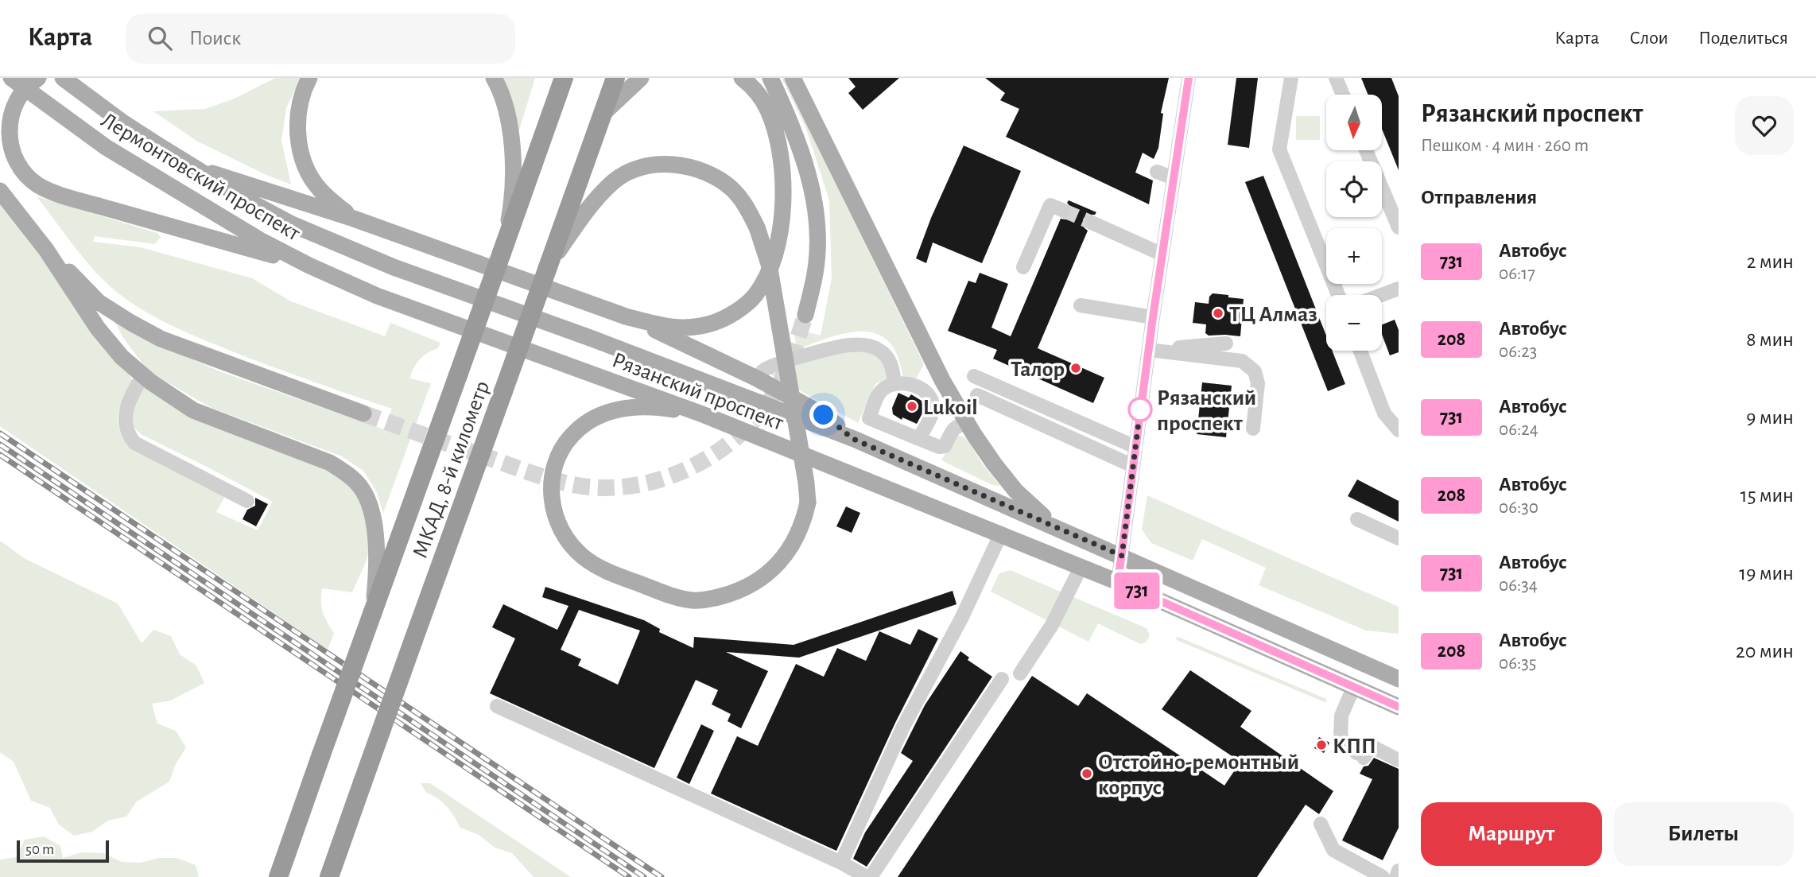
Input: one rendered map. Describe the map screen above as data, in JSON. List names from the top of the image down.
{
  "streets": {
    "highway": ["МКАД, 8-й километр"],
    "main road": ["Лермонтовский проспект", "Рязанский проспект"]
  },
  "crossings": [
    ["Лермонтовский проспект", "Рязанский проспект"]
  ],
  "places": [
    "ТЦ Алмаз",
    "Талор",
    "Lukoil",
    "Рязанский проспект",
    "КПП",
    "Отстойно-ремонтный корпус"
  ],
  "lines": ["bus line 731"],
  "scale_bar": "50 m",
  "north": "bottom",
  "page": {
    "header": "Карта",
    "search": "Поиск",
    "nav": ["Карта", "Слои", "Поделиться"],
    "on_map": "731",
    "heading": [
      ["Рязанский проспект", "Пешком · 4 мин · 260 m"],
      "Отправления"
    ],
    "map_buttons": ["+", "−"],
    "list": [
      {
        "mark": "731",
        "name": "Автобус",
        "note": "06:17",
        "value": "2 мин"
      },
      {
        "mark": "208",
        "name": "Автобус",
        "note": "06:23",
        "value": "8 мин"
      },
      {
        "mark": "731",
        "name": "Автобус",
        "note": "06:24",
        "value": "9 мин"
      },
      {
        "mark": "208",
        "name": "Автобус",
        "note": "06:30",
        "value": "15 мин"
      },
      {
        "mark": "731",
        "name": "Автобус",
        "note": "06:34",
        "value": "19 мин"
      },
      {
        "mark": "208",
        "name": "Автобус",
        "note": "06:35",
        "value": "20 мин"
      }
    ],
    "buttons": ["Маршрут", "Билеты"],
    "scale": "50 m"
  }
}
